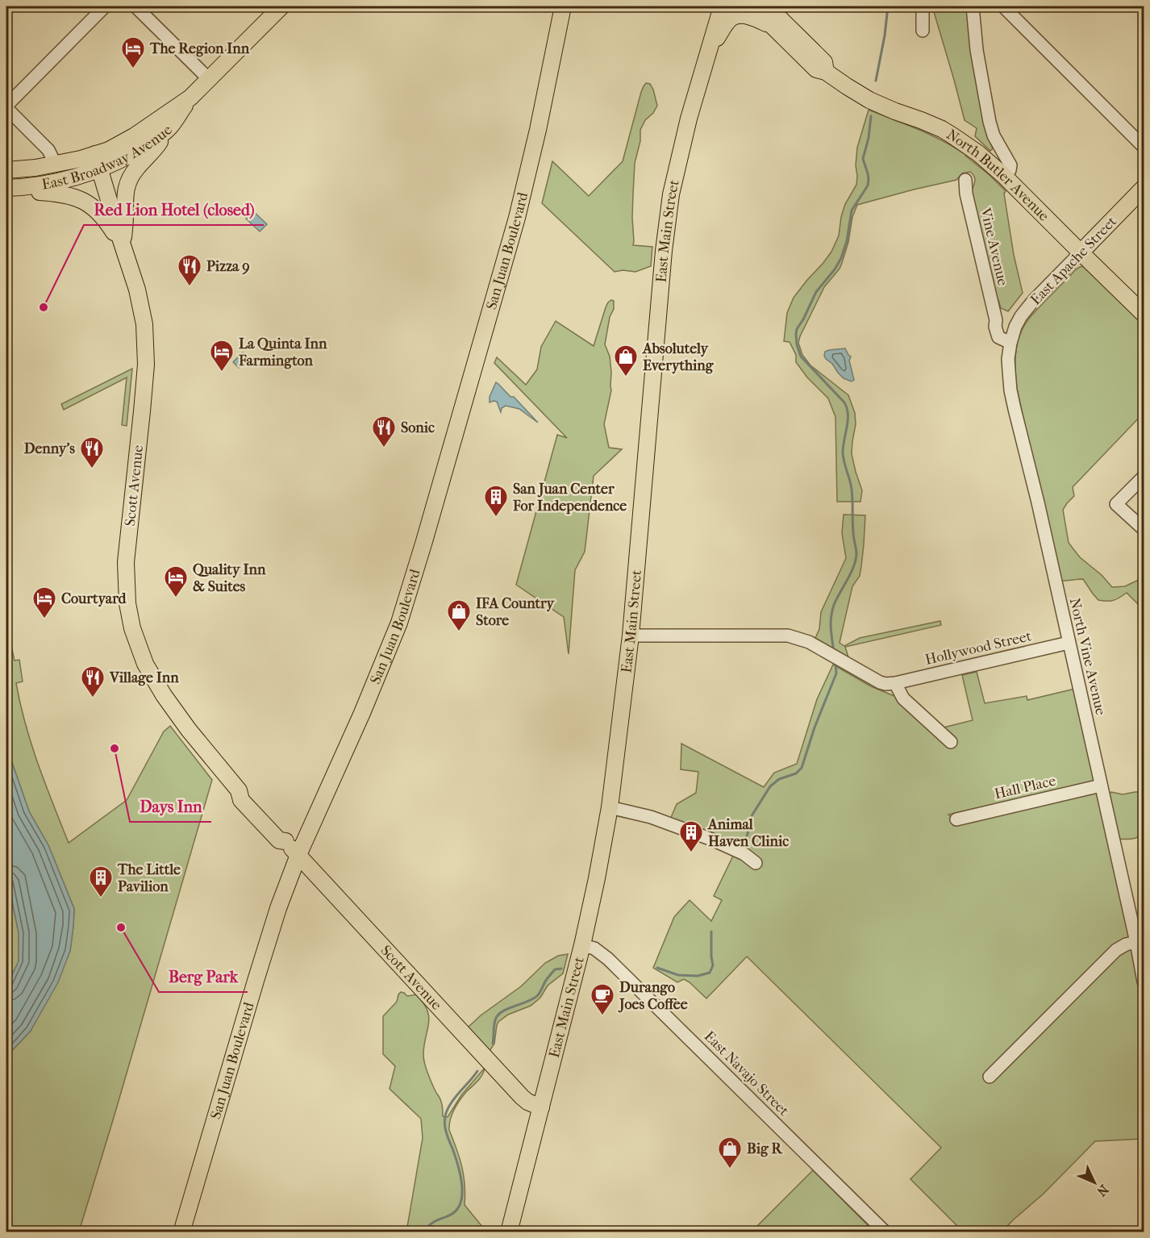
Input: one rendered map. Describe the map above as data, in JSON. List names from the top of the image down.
{
  "streets": {
    "main road": [
      "East Broadway Avenue",
      "North Butler Avenue",
      "East Main Street",
      "San Juan Boulevard",
      "East Apache Street",
      "Scott Avenue"
    ],
    "street": [
      "Vine Avenue",
      "Hollywood Street",
      "North Vine Avenue",
      "Hall Place",
      "East Navajo Street"
    ]
  },
  "crossings": [
    ["East Broadway Avenue", "Scott Avenue"],
    ["North Butler Avenue", "East Apache Street"],
    ["East Main Street", "Scott Avenue"],
    ["East Main Street", "East Navajo Street"],
    ["Vine Avenue", "East Apache Street"],
    ["Vine Avenue", "North Vine Avenue"],
    ["San Juan Boulevard", "Scott Avenue"],
    ["East Apache Street", "North Vine Avenue"],
    ["Hollywood Street", "North Vine Avenue"],
    ["North Vine Avenue", "Hall Place"]
  ],
  "places": {
    "hotel": [
      "The Region Inn",
      "La Quinta Inn Farmington",
      "Quality Inn & Suites",
      "Courtyard"
    ],
    "restaurant": [
      "Pizza 9",
      "Sonic",
      "Denny's",
      "Village Inn"
    ],
    "other": ["Red Lion Hotel (closed)", "Days Inn", "Berg Park"],
    "shop": ["Absolutely Everything", "IFA Country Store", "Big R"],
    "building": ["San Juan Center For Independence", "Animal Haven Clinic", "The Little Pavilion"],
    "cafe": ["Durango Joes Coffee"]
  },
  "north": "bottom right"
}
